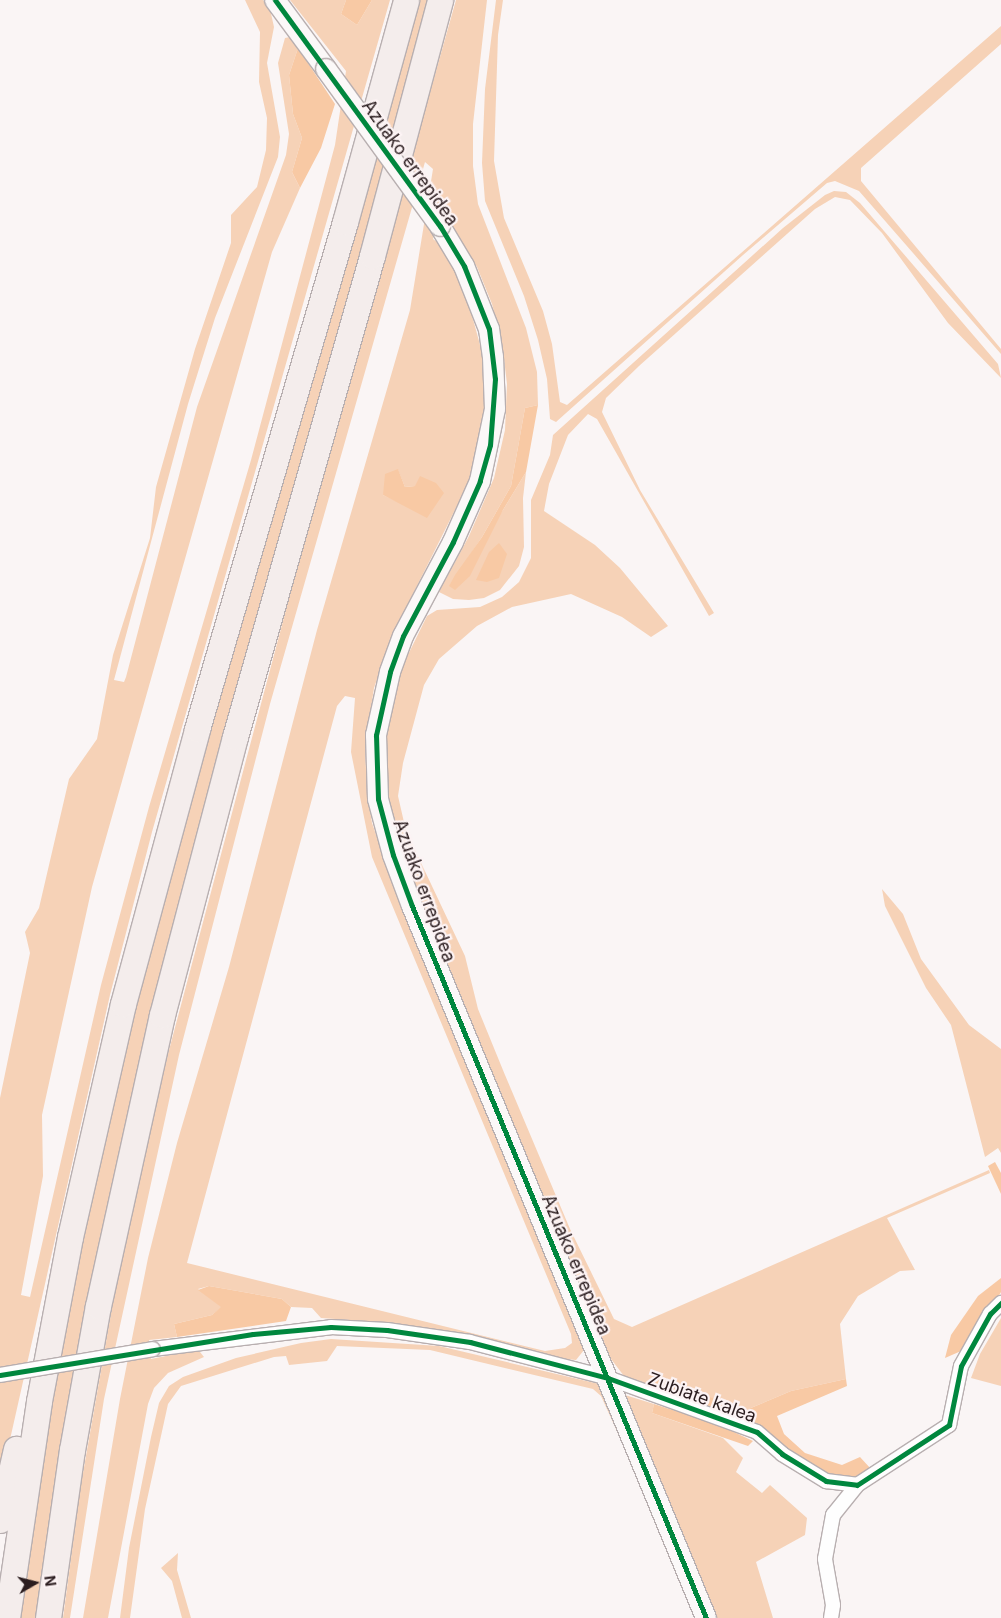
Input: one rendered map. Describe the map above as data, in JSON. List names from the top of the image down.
{
  "streets": {
    "street": ["Azuako errepidea", "Zubiate kalea"]
  },
  "crossings": [
    ["Azuako errepidea", "Zubiate kalea"]
  ],
  "north": "right"
}
